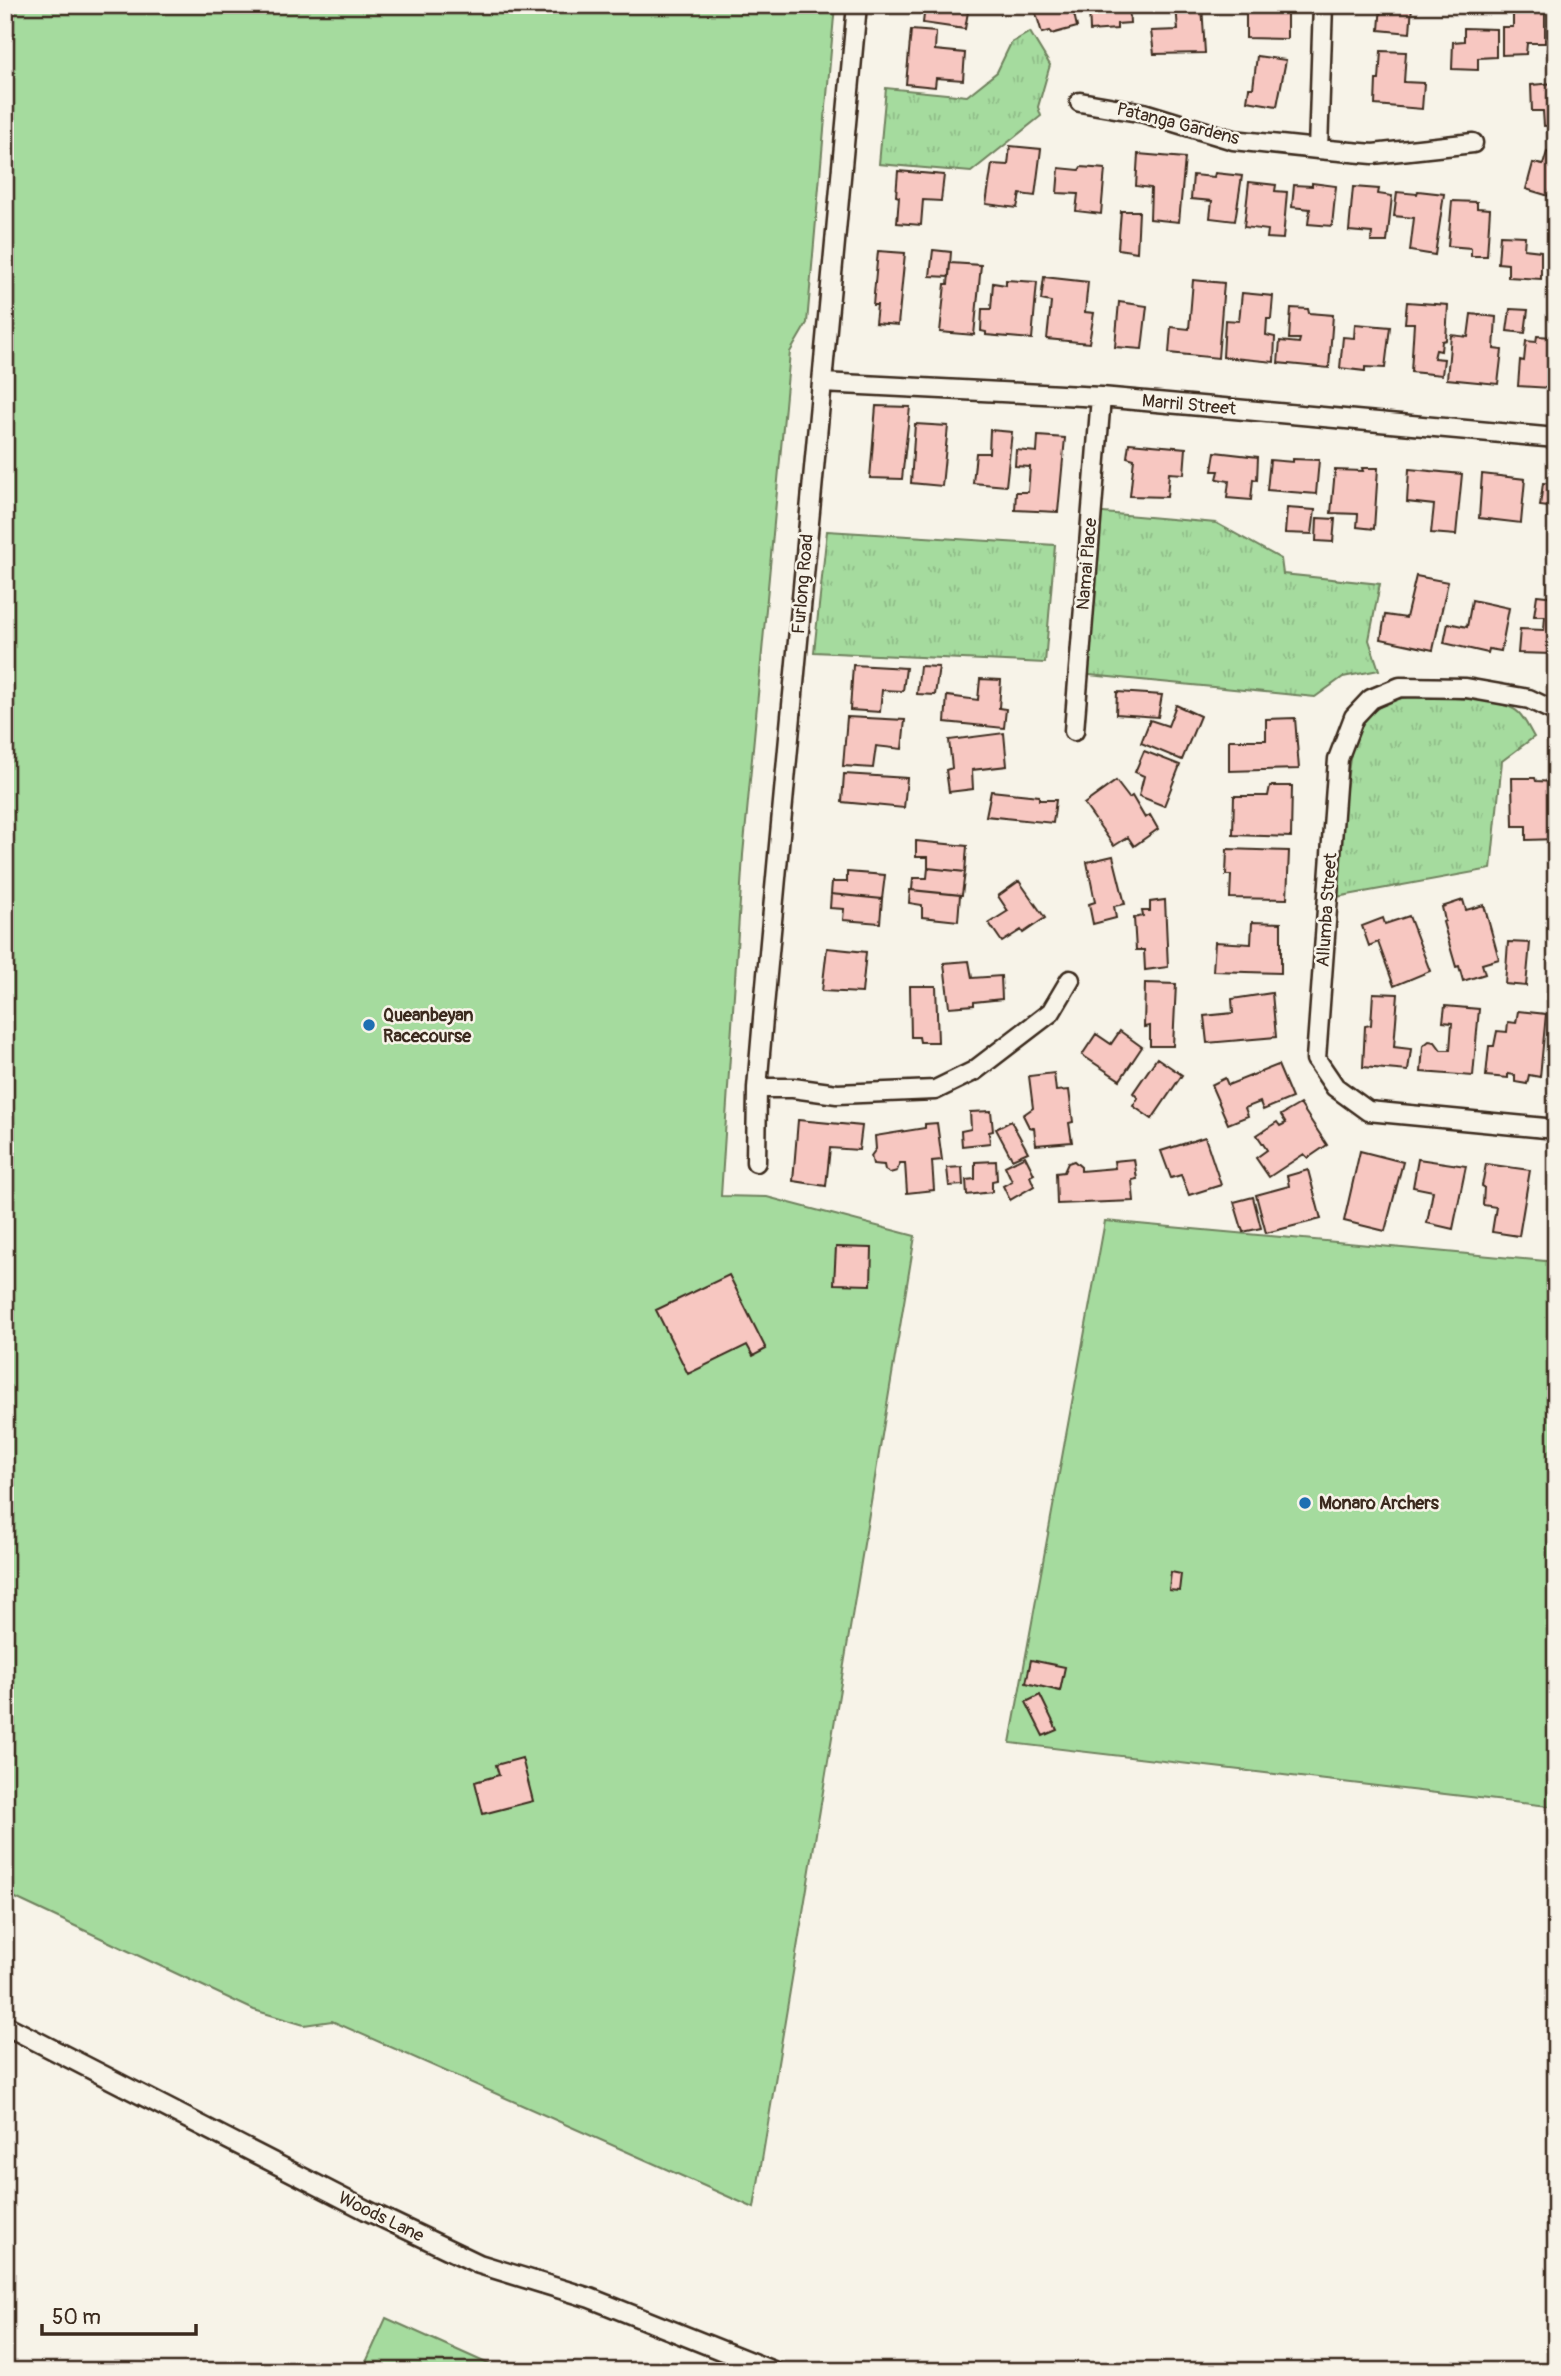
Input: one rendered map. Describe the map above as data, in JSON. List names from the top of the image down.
{
  "streets": {
    "street": [
      "Patanga Gardens",
      "Marril Street",
      "Namai Place",
      "Furlong Road",
      "Allumba Street",
      "Woods Lane"
    ]
  },
  "crossings": [
    ["Marril Street", "Namai Place"],
    ["Marril Street", "Furlong Road"]
  ],
  "places": ["Queanbeyan Racecourse", "Monaro Archers"],
  "scale_bar": "50 m"
}
